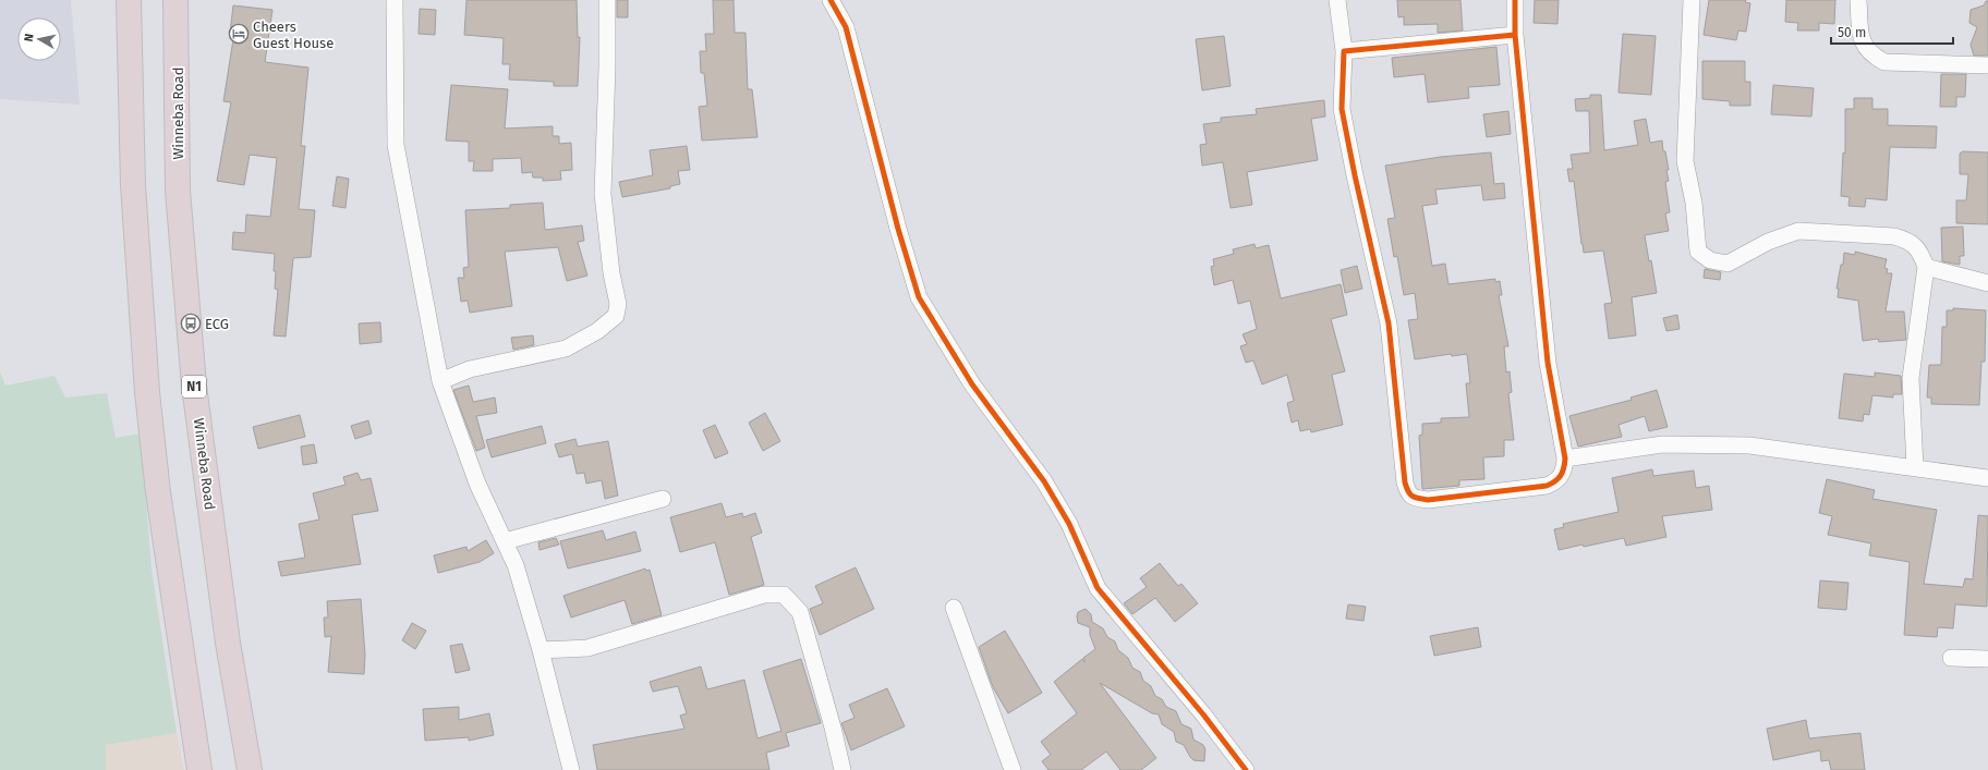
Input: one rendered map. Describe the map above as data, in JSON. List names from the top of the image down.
{
  "streets": {
    "highway": ["Winneba Road", "N1"]
  },
  "places": {
    "hotel": ["Cheers Guest House"],
    "bus stop": ["ECG"]
  },
  "scale_bar": "50 m",
  "north": "left"
}
